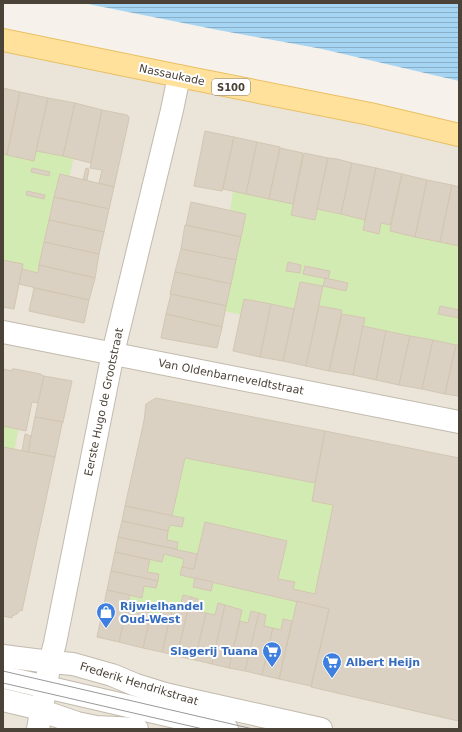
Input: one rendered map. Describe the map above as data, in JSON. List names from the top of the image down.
{
  "streets": {
    "main road": ["Nassaukade", "S100"],
    "street": ["Van Oldenbarneveldtstraat", "Eerste Hugo de Grootstraat", "Frederik Hendrikstraat"]
  },
  "crossings": [
    ["Nassaukade", "Eerste Hugo de Grootstraat"],
    ["Van Oldenbarneveldtstraat", "Eerste Hugo de Grootstraat"],
    ["Eerste Hugo de Grootstraat", "Frederik Hendrikstraat"]
  ],
  "places": {
    "shop": ["Rijwielhandel Oud-West"],
    "supermarket": ["Slagerij Tuana", "Albert Heijn"]
  }
}
